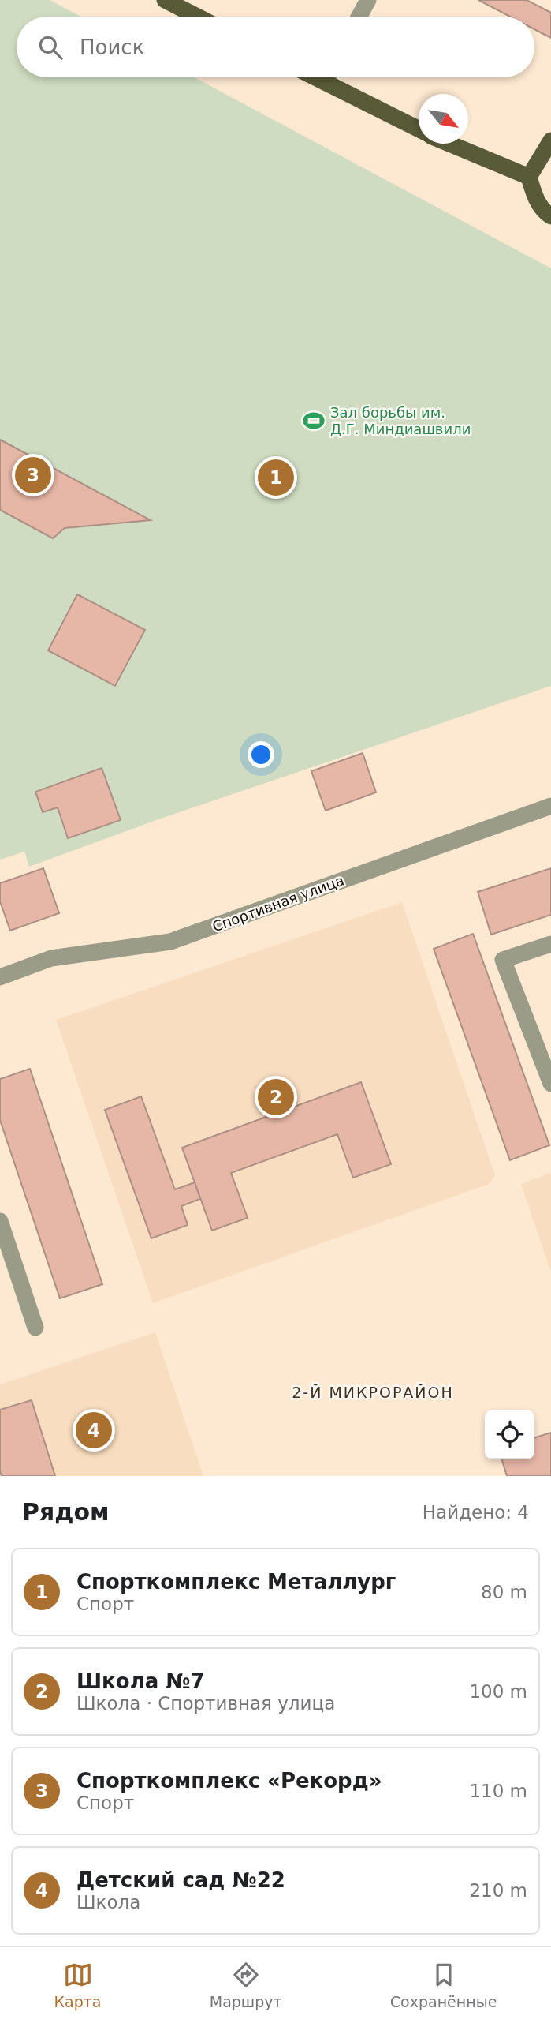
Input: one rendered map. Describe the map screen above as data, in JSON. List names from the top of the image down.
{
  "streets": {
    "street": ["Спортивная улица"]
  },
  "districts": ["2-Й МИКРОРАЙОН"],
  "places": {
    "sports": ["Зал борьбы им. Д.Г. Миндиашвили"]
  },
  "north": "bottom right",
  "page": {
    "search": "Поиск",
    "pins": [
      "3",
      "1",
      "2",
      "4"
    ],
    "heading": ["Рядом", "Найдено: 4"],
    "list": [
      {
        "mark": "1",
        "name": "Спорткомплекс Металлург",
        "note": "Спорт",
        "value": "80 m"
      },
      {
        "mark": "2",
        "name": "Школа №7",
        "note": "Школа · Спортивная улица",
        "value": "100 m"
      },
      {
        "mark": "3",
        "name": "Спорткомплекс «Рекорд»",
        "note": "Спорт",
        "value": "110 m"
      },
      {
        "mark": "4",
        "name": "Детский сад №22",
        "note": "Школа",
        "value": "210 m"
      }
    ],
    "nav": ["Карта", "Маршрут", "Сохранённые"]
  }
}
